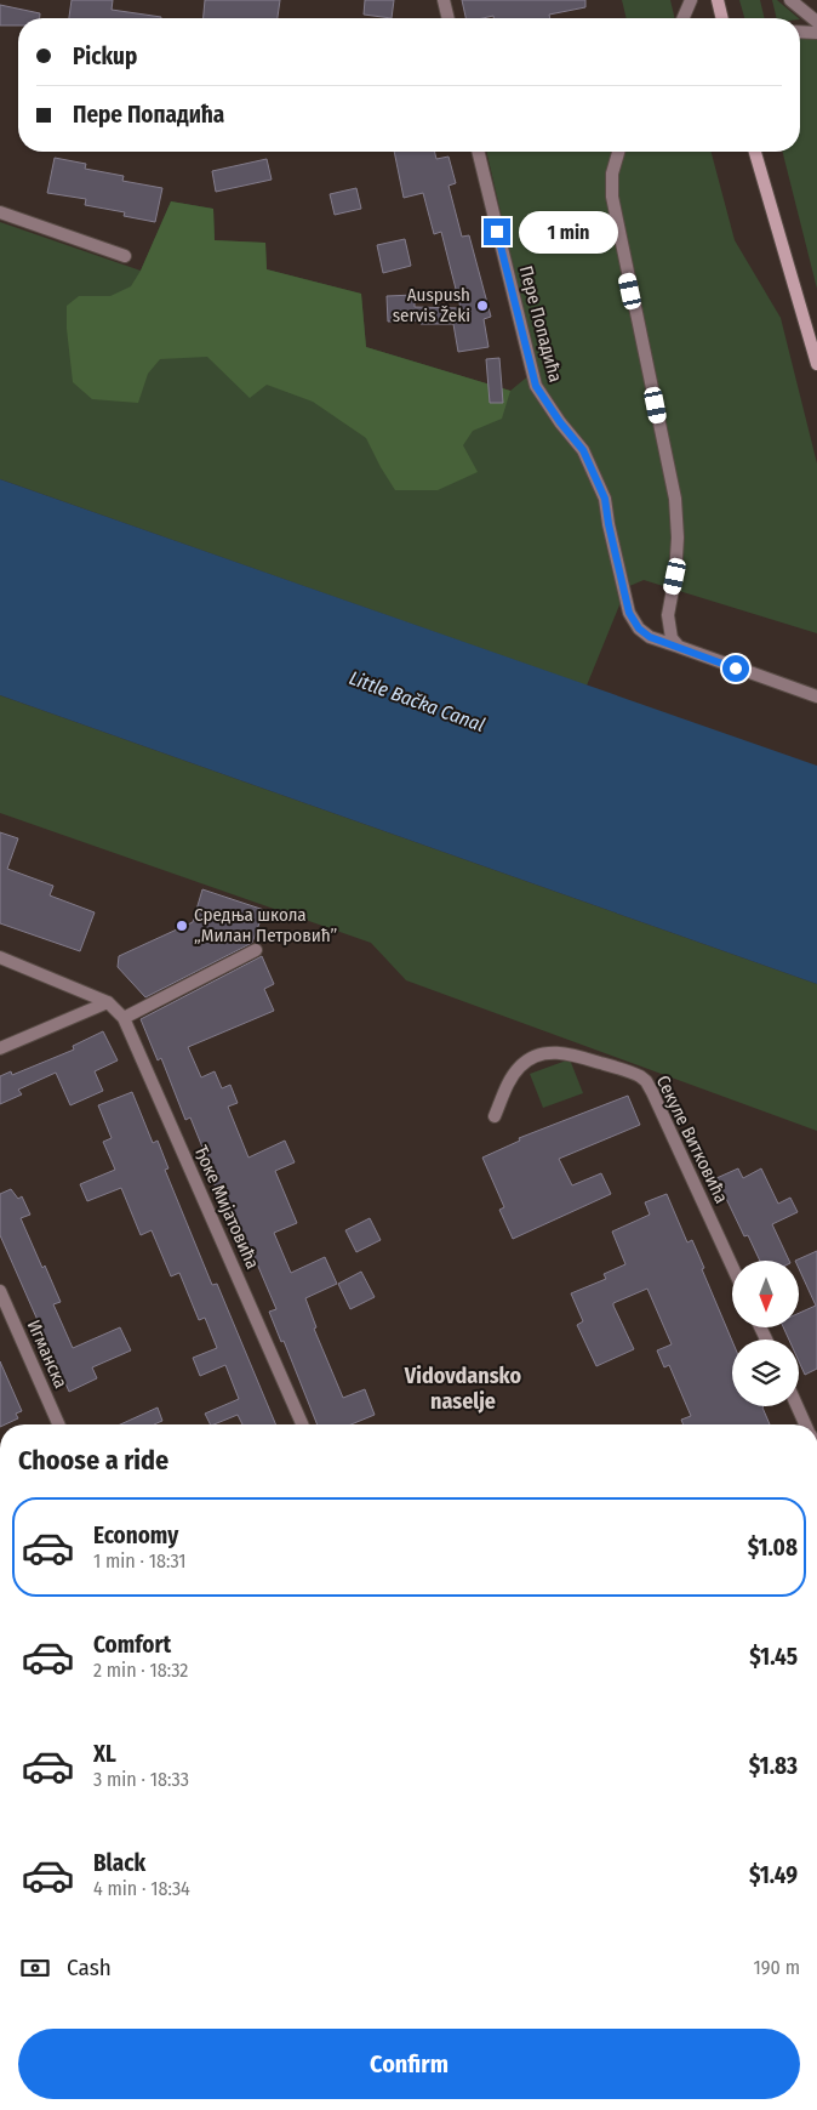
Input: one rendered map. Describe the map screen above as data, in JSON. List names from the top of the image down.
{
  "streets": {
    "street": [
      "Пере Попадића",
      "Секуле Витковића",
      "Ђоке Мијатовића",
      "Игманска"
    ]
  },
  "districts": ["Vidovdansko naselje"],
  "water": ["Little Bačka Canal"],
  "places": ["Auspush servis Žeki", "Средња школа „Милан Петровић”"],
  "north": "bottom",
  "page": {
    "banner": ["Pickup", "Пере Попадића"],
    "bubble": "1 min",
    "heading": "Choose a ride",
    "list": [
      {
        "name": "Economy",
        "note": "1 min · 18:31",
        "value": "$1.08"
      },
      {
        "name": "Comfort",
        "note": "2 min · 18:32",
        "value": "$1.45"
      },
      {
        "name": "XL",
        "note": "3 min · 18:33",
        "value": "$1.83"
      },
      {
        "name": "Black",
        "note": "4 min · 18:34",
        "value": "$1.49"
      }
    ],
    "pay": ["Cash", "190 m"],
    "buttons": "Confirm"
  }
}
